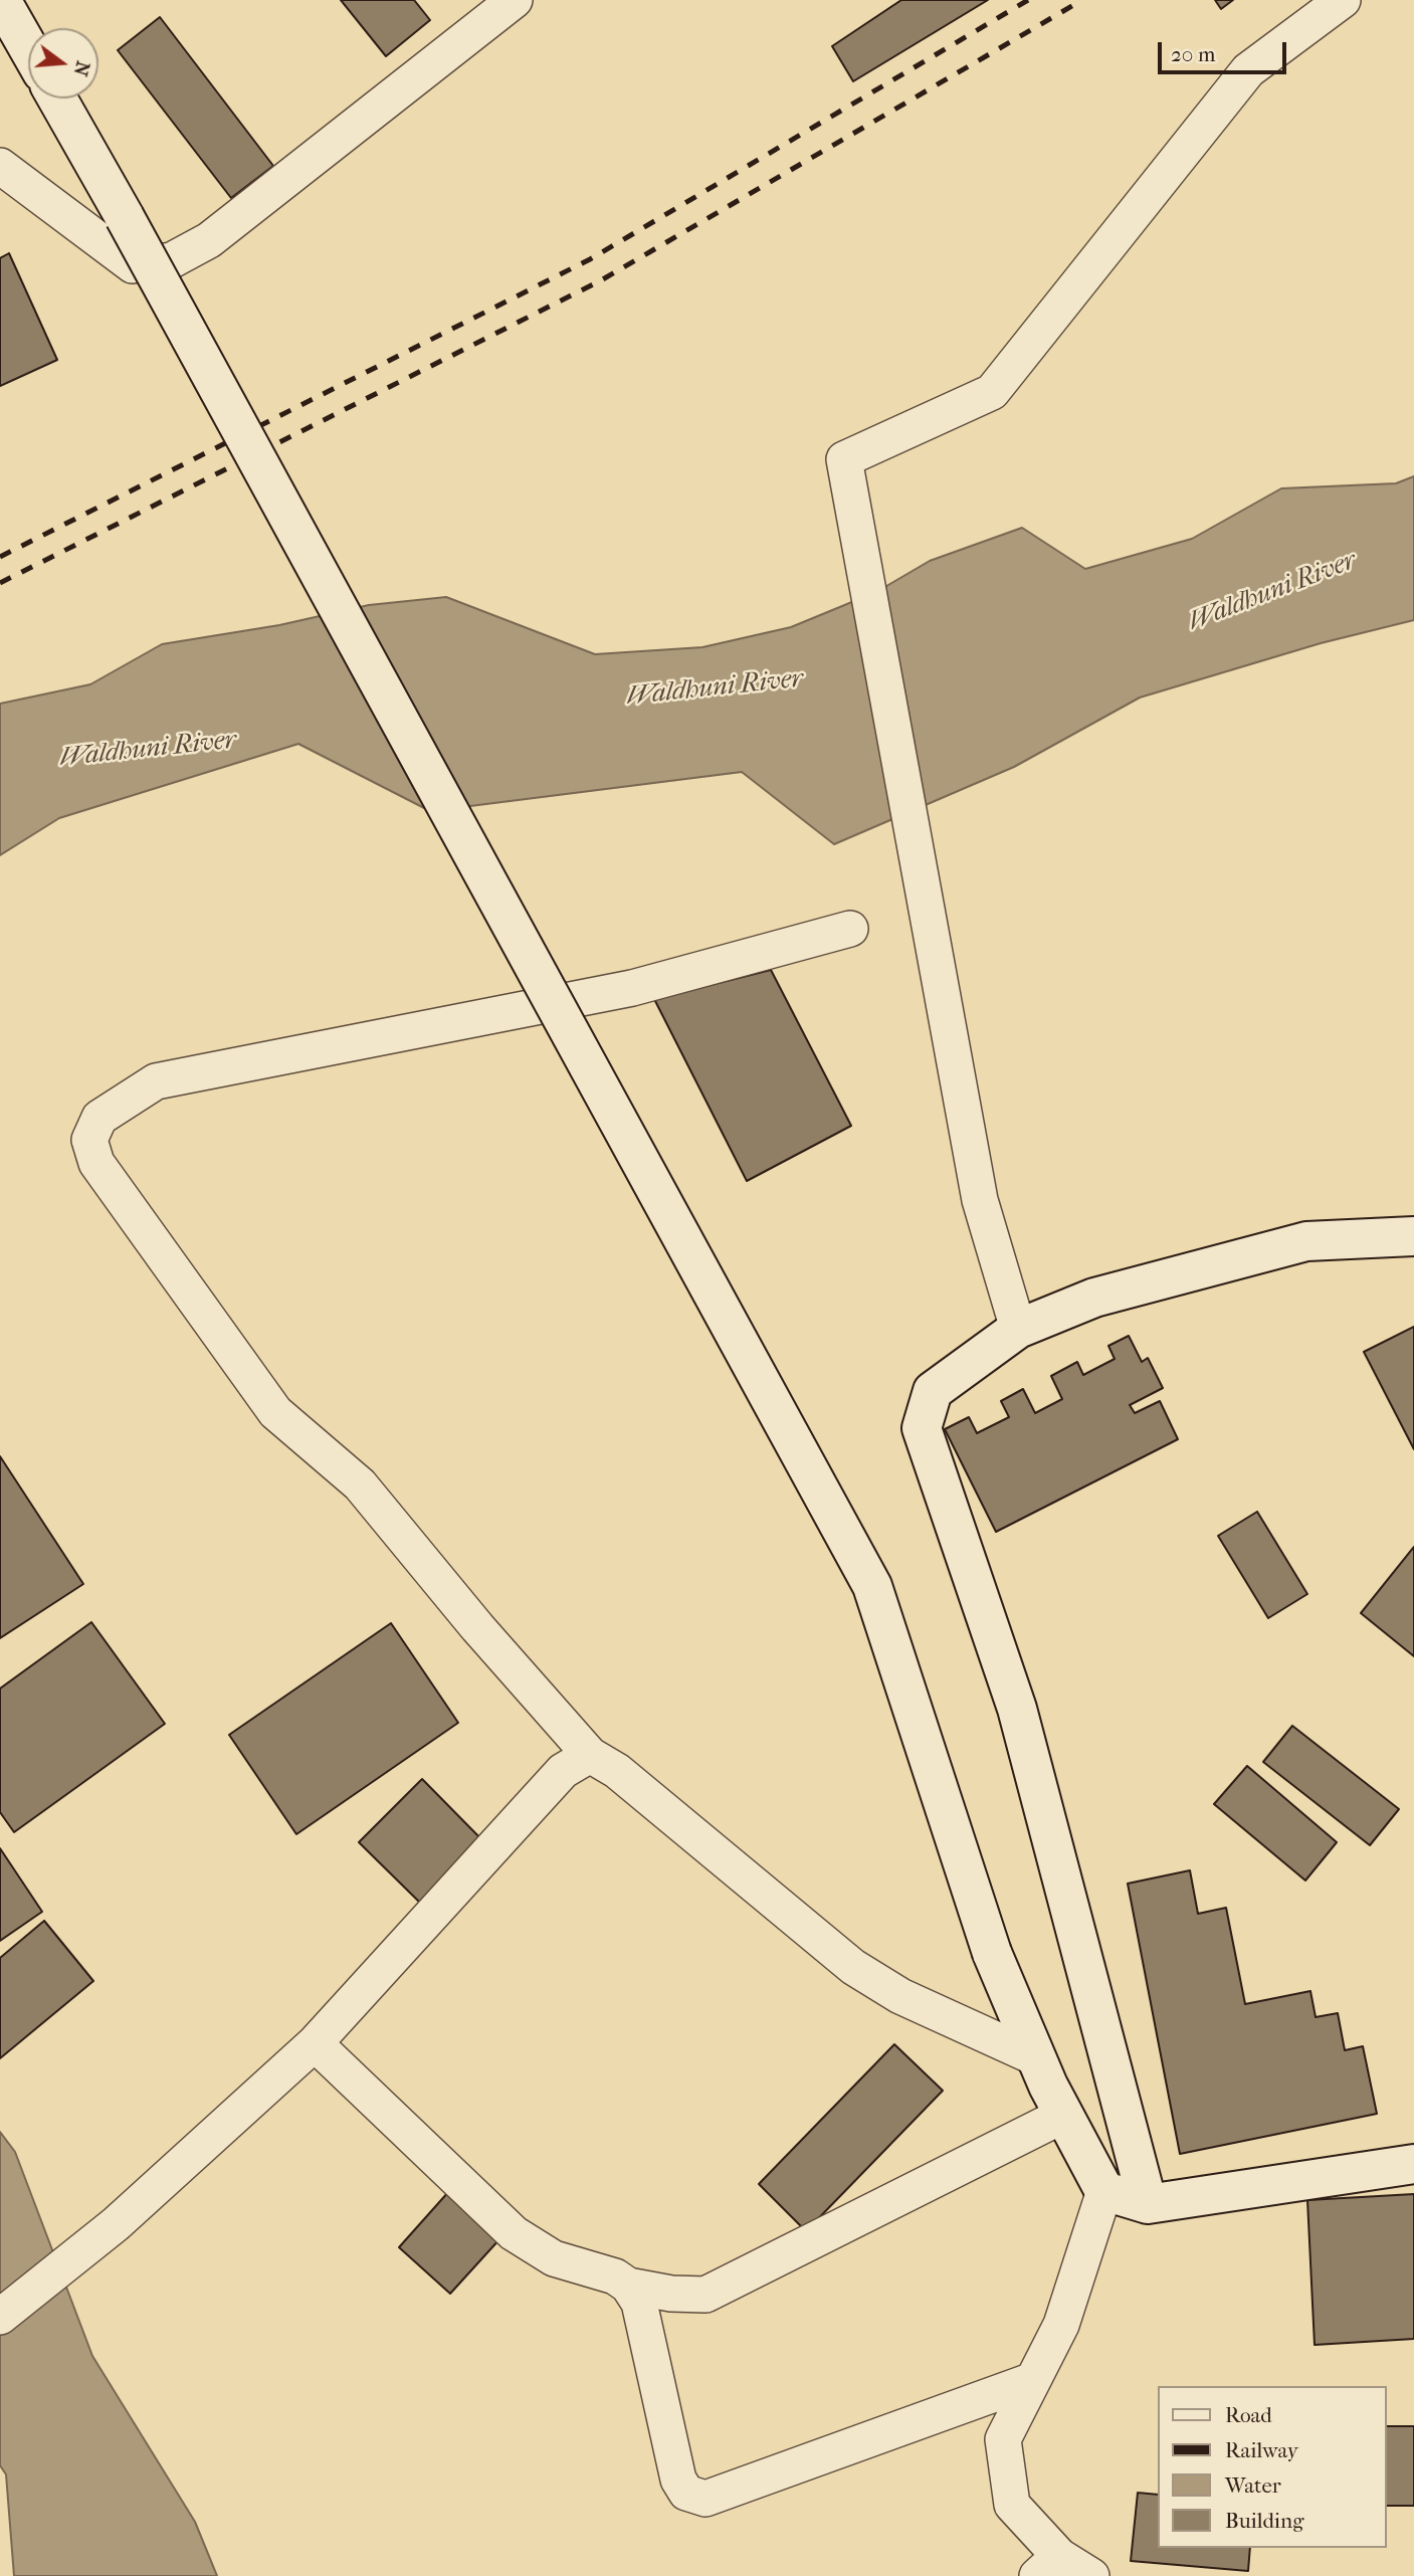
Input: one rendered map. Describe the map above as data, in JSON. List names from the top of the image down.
{
  "water": ["Waldhuni River"],
  "legend": [
    "Road",
    "Railway",
    "Water",
    "Building"
  ],
  "scale_bar": "20 m",
  "north": "right"
}
